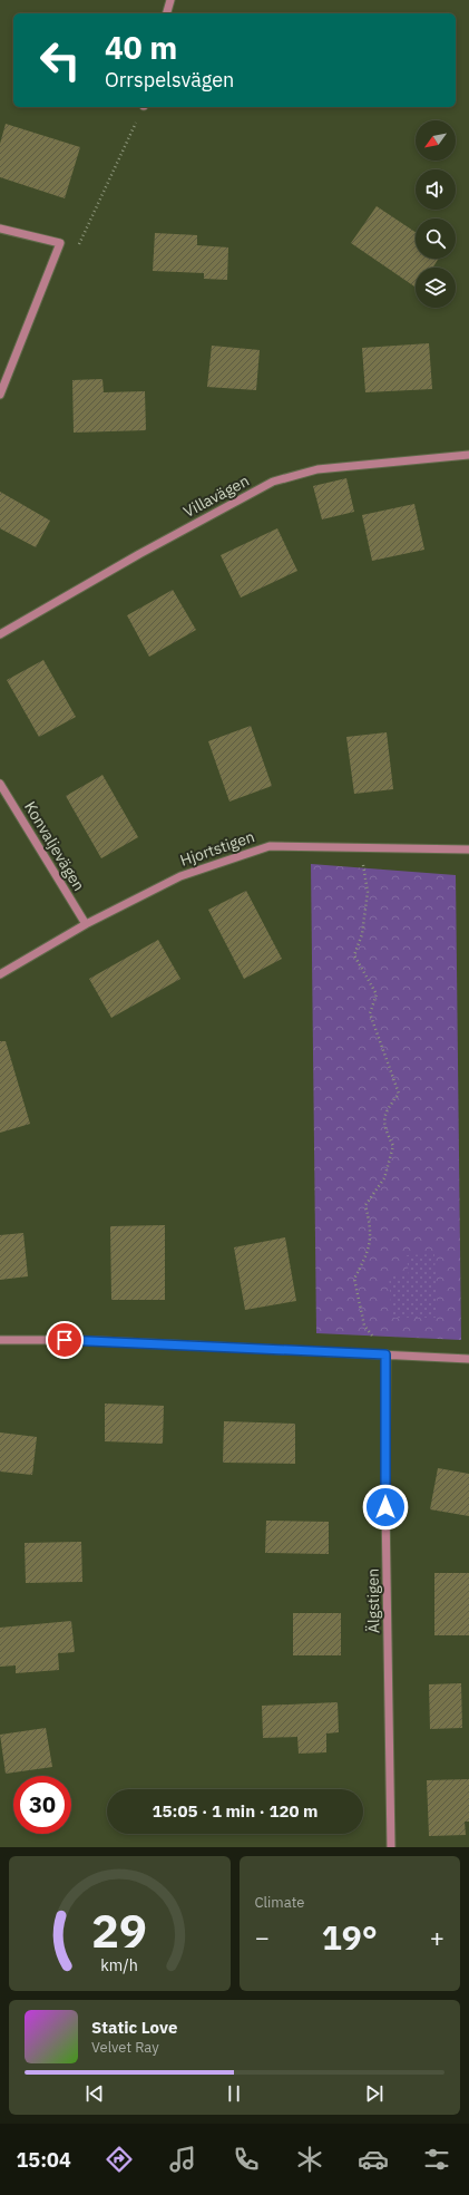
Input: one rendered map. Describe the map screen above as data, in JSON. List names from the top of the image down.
{
  "streets": {
    "street": [
      "Villavägen",
      "Konvaljevägen",
      "Hjortstigen",
      "Älgstigen"
    ]
  },
  "crossings": [
    ["Konvaljevägen", "Hjortstigen"]
  ],
  "north": "bottom left",
  "page": {
    "turn": ["40 m", "Orrspelsvägen"],
    "limit": "30",
    "trip": "15:05 · 1 min · 120 m",
    "tile": "Climate",
    "heat": ["−", "19°", "+"],
    "song": ["Static Love", "Velvet Ray"],
    "tabs": "15:04",
    "gauge": ["29", "km/h"]
  }
}
